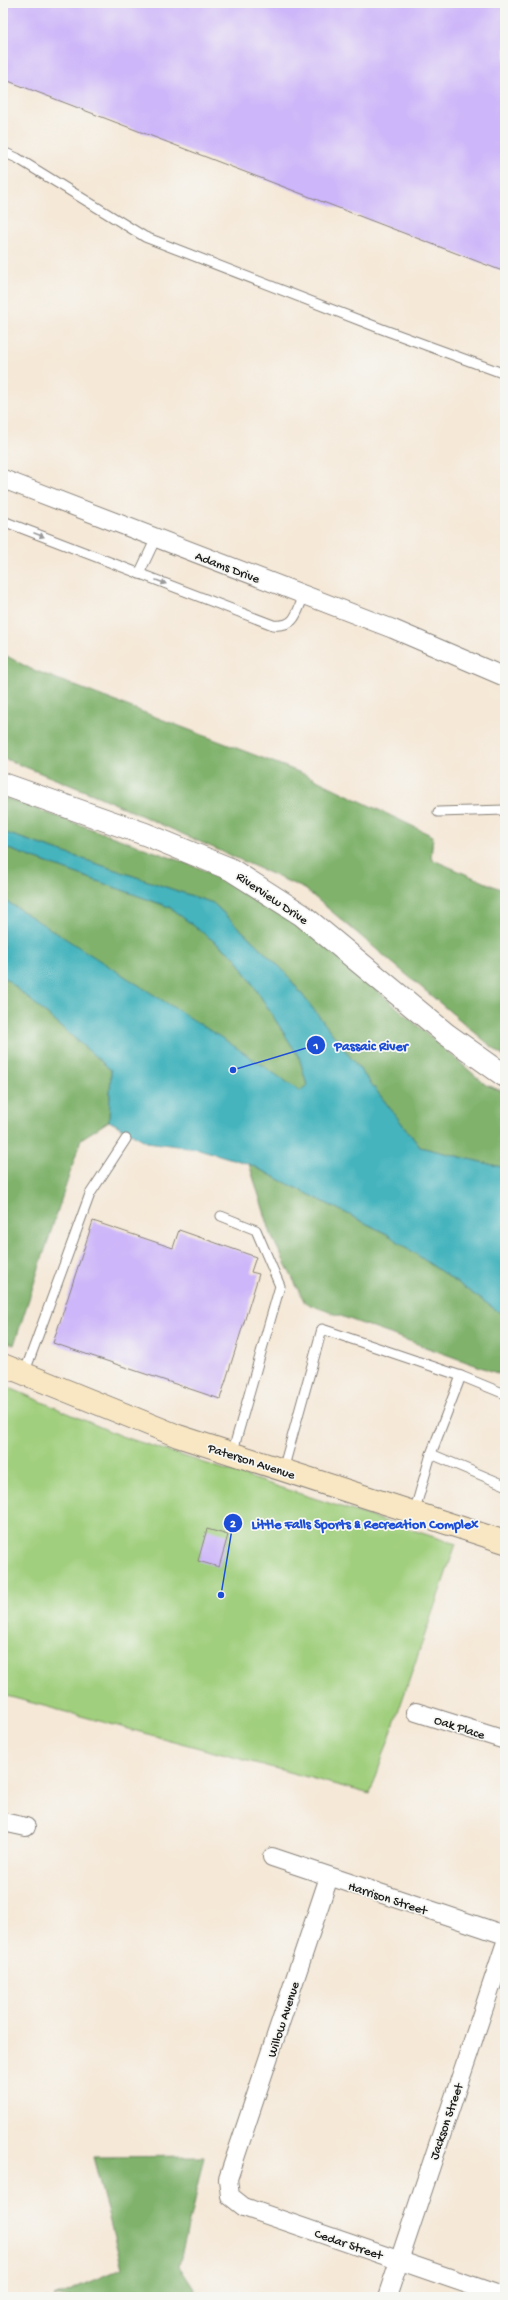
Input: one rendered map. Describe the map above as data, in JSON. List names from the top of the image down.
{
  "streets": {
    "main road": ["Paterson Avenue"],
    "street": [
      "Adams Drive",
      "Riverview Drive",
      "Oak Place",
      "Harrison Street",
      "Willow Avenue",
      "Jackson Street",
      "Cedar Street"
    ]
  },
  "crossings": [
    ["Harrison Street", "Willow Avenue"],
    ["Willow Avenue", "Cedar Street"],
    ["Jackson Street", "Cedar Street"]
  ],
  "places": ["Passaic River", "Little Falls Sports & Recreation Complex"]
}
